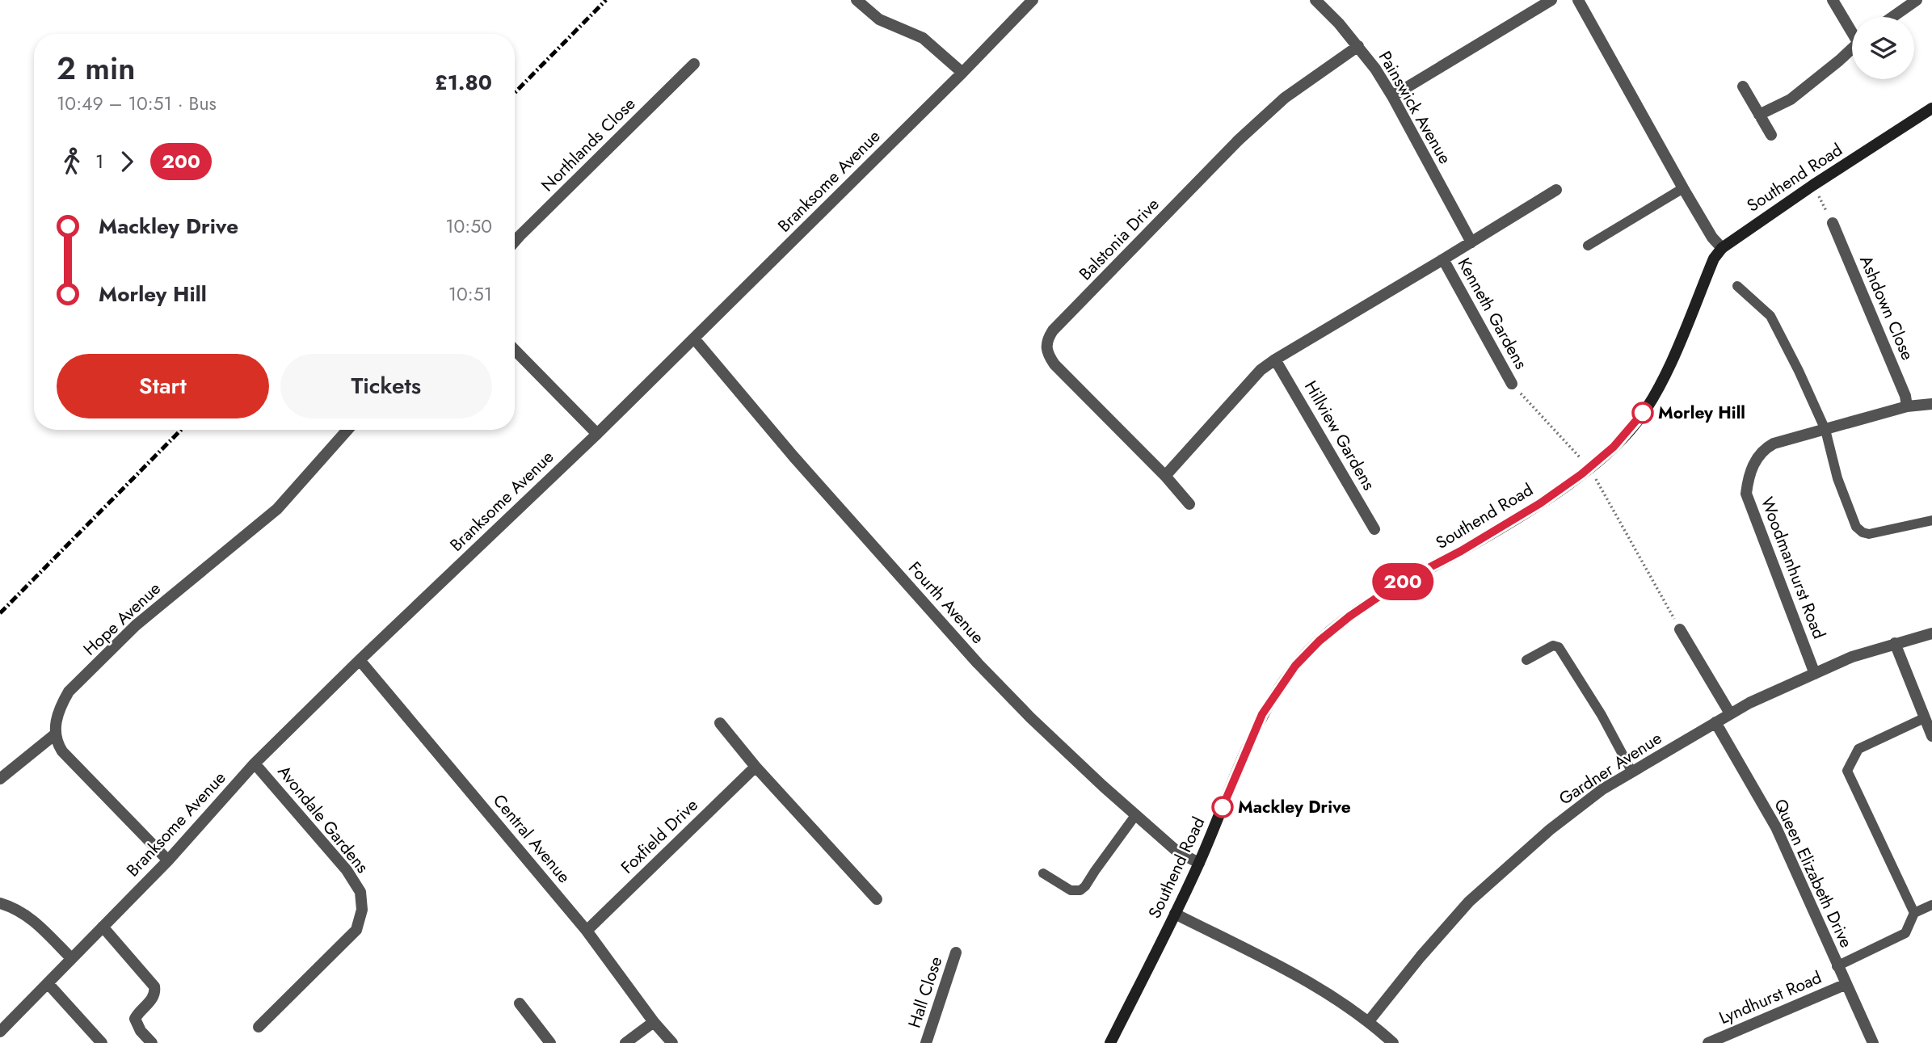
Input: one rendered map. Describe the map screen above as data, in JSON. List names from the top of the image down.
{
  "streets": {
    "street": [
      "Painswick Avenue",
      "Northlands Close",
      "Southend Road",
      "Branksome Avenue",
      "Balstonia Drive",
      "Ashdown Close",
      "Kenneth Gardens",
      "Hillview Gardens",
      "Woodmanhurst Road",
      "Fourth Avenue",
      "Hope Avenue",
      "Gardner Avenue",
      "Avondale Gardens",
      "Foxfield Drive",
      "Central Avenue",
      "Queen Elizabeth Drive",
      "Hall Close",
      "Lyndhurst Road"
    ]
  },
  "crossings": [
    ["Painswick Avenue", "Balstonia Drive"],
    ["Southend Road", "Fourth Avenue"],
    ["Branksome Avenue", "Fourth Avenue"],
    ["Branksome Avenue", "Avondale Gardens"],
    ["Branksome Avenue", "Central Avenue"],
    ["Ashdown Close", "Woodmanhurst Road"],
    ["Woodmanhurst Road", "Gardner Avenue"],
    ["Gardner Avenue", "Queen Elizabeth Drive"],
    ["Foxfield Drive", "Central Avenue"],
    ["Queen Elizabeth Drive", "Lyndhurst Road"]
  ],
  "places": ["Morley Hill", "Mackley Drive"],
  "lines": ["bus line 200"],
  "page": {
    "on_map": "200",
    "heading": ["2 min", "10:49 – 10:51 · Bus", "£1.80"],
    "legs": ["1", "200"],
    "list": [
      {
        "name": "Mackley Drive",
        "value": "10:50"
      },
      {
        "name": "Morley Hill",
        "value": "10:51"
      }
    ],
    "buttons": ["Start", "Tickets"]
  }
}
